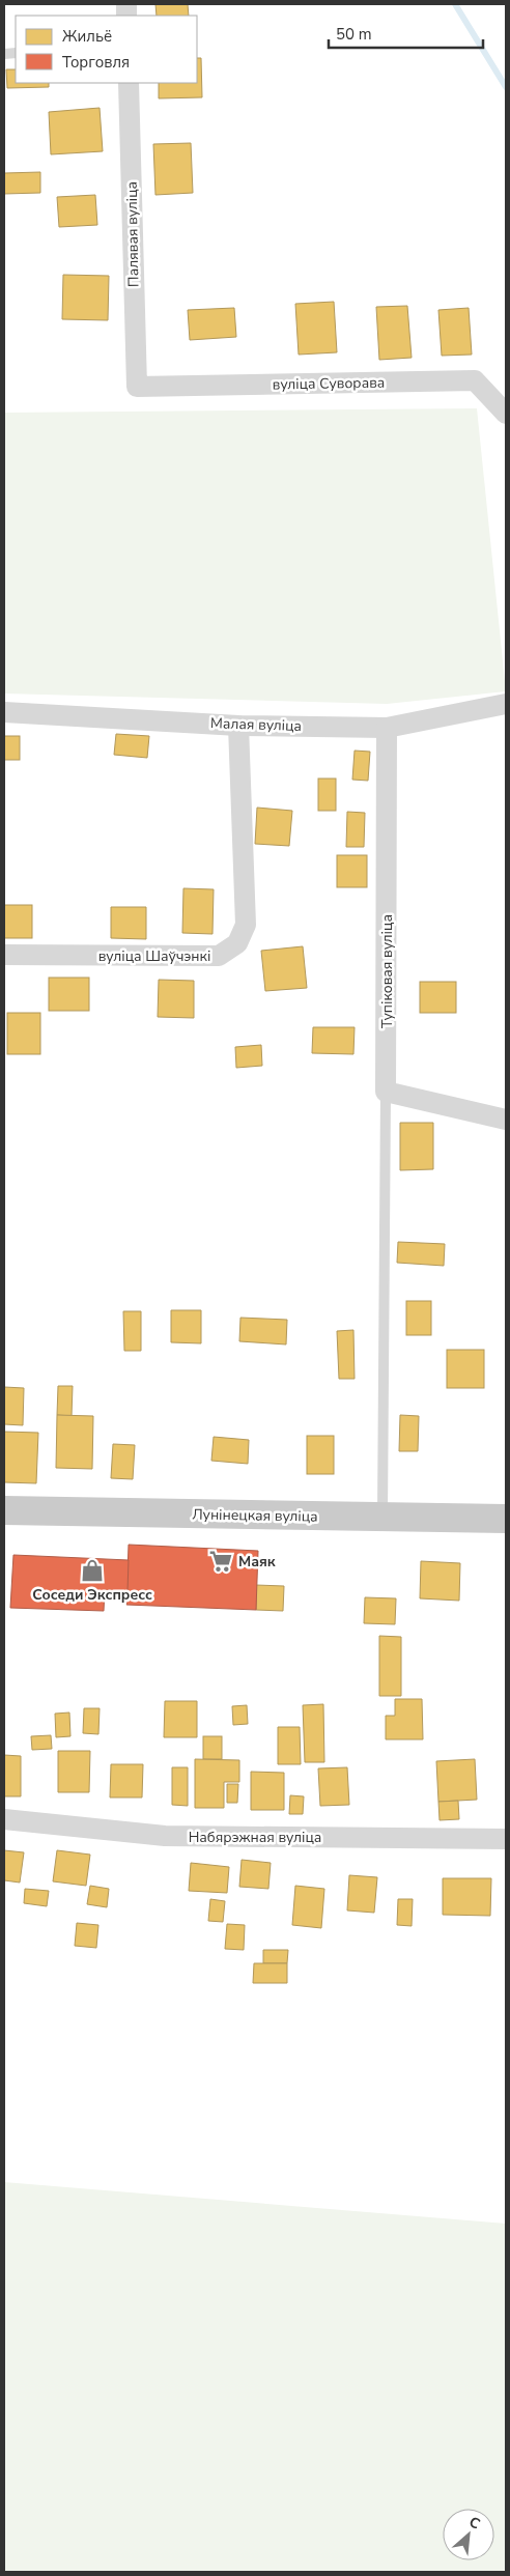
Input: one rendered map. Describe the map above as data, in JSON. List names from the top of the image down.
{
  "streets": {
    "main road": ["Лунінецкая вуліца"],
    "street": [
      "Палявая вуліца",
      "вуліца Суворава",
      "Малая вуліца",
      "вуліца Шаўчэнкі",
      "Тупіковая вуліца",
      "Набярэжная вуліца"
    ]
  },
  "crossings": [
    ["Палявая вуліца", "вуліца Суворава"],
    ["Малая вуліца", "вуліца Шаўчэнкі"],
    ["Малая вуліца", "Тупіковая вуліца"]
  ],
  "places": {
    "supermarket": ["Маяк"],
    "shop": ["Соседи Экспресс"]
  },
  "legend": ["Жильё", "Торговля"],
  "scale_bar": "50 m",
  "north": "top right"
}
